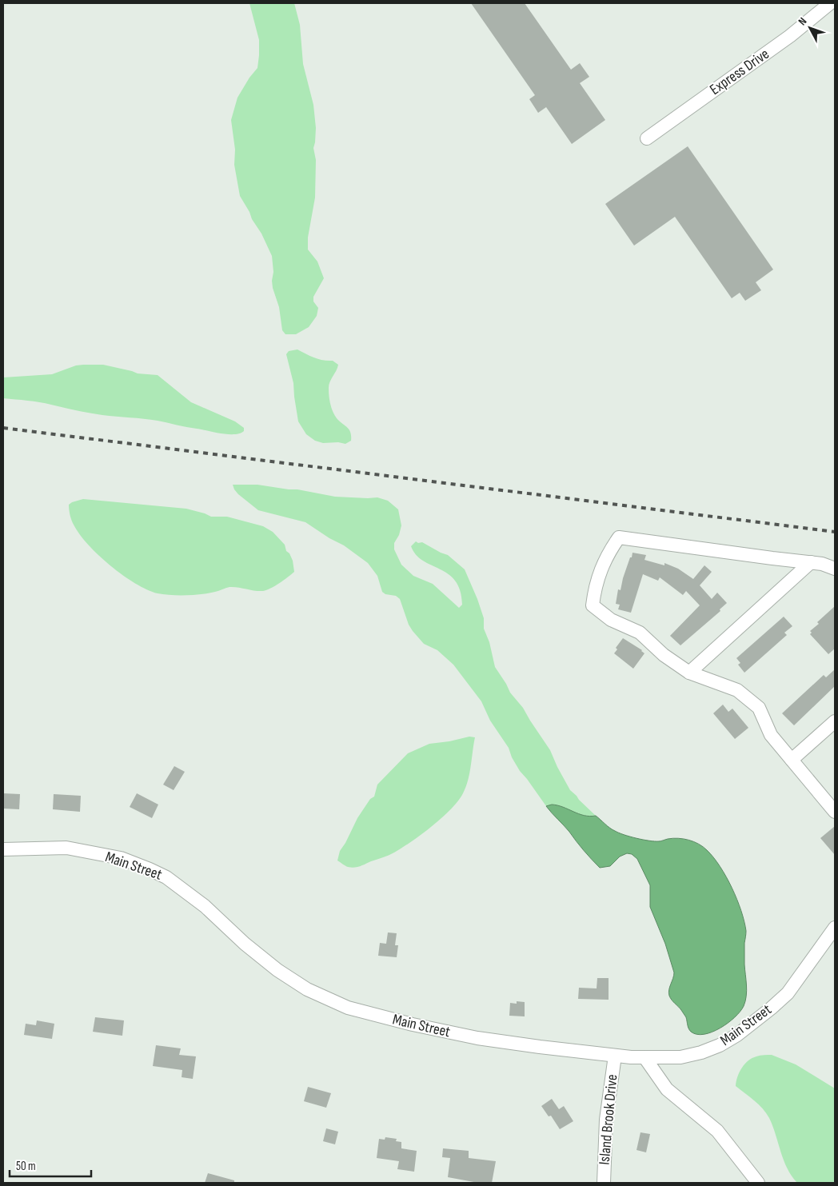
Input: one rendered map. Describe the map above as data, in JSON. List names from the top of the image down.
{
  "streets": {
    "street": ["Express Drive", "Main Street", "Island Brook Drive"]
  },
  "crossings": [
    ["Main Street", "Island Brook Drive"]
  ],
  "scale_bar": "50 m",
  "north": "top left"
}
